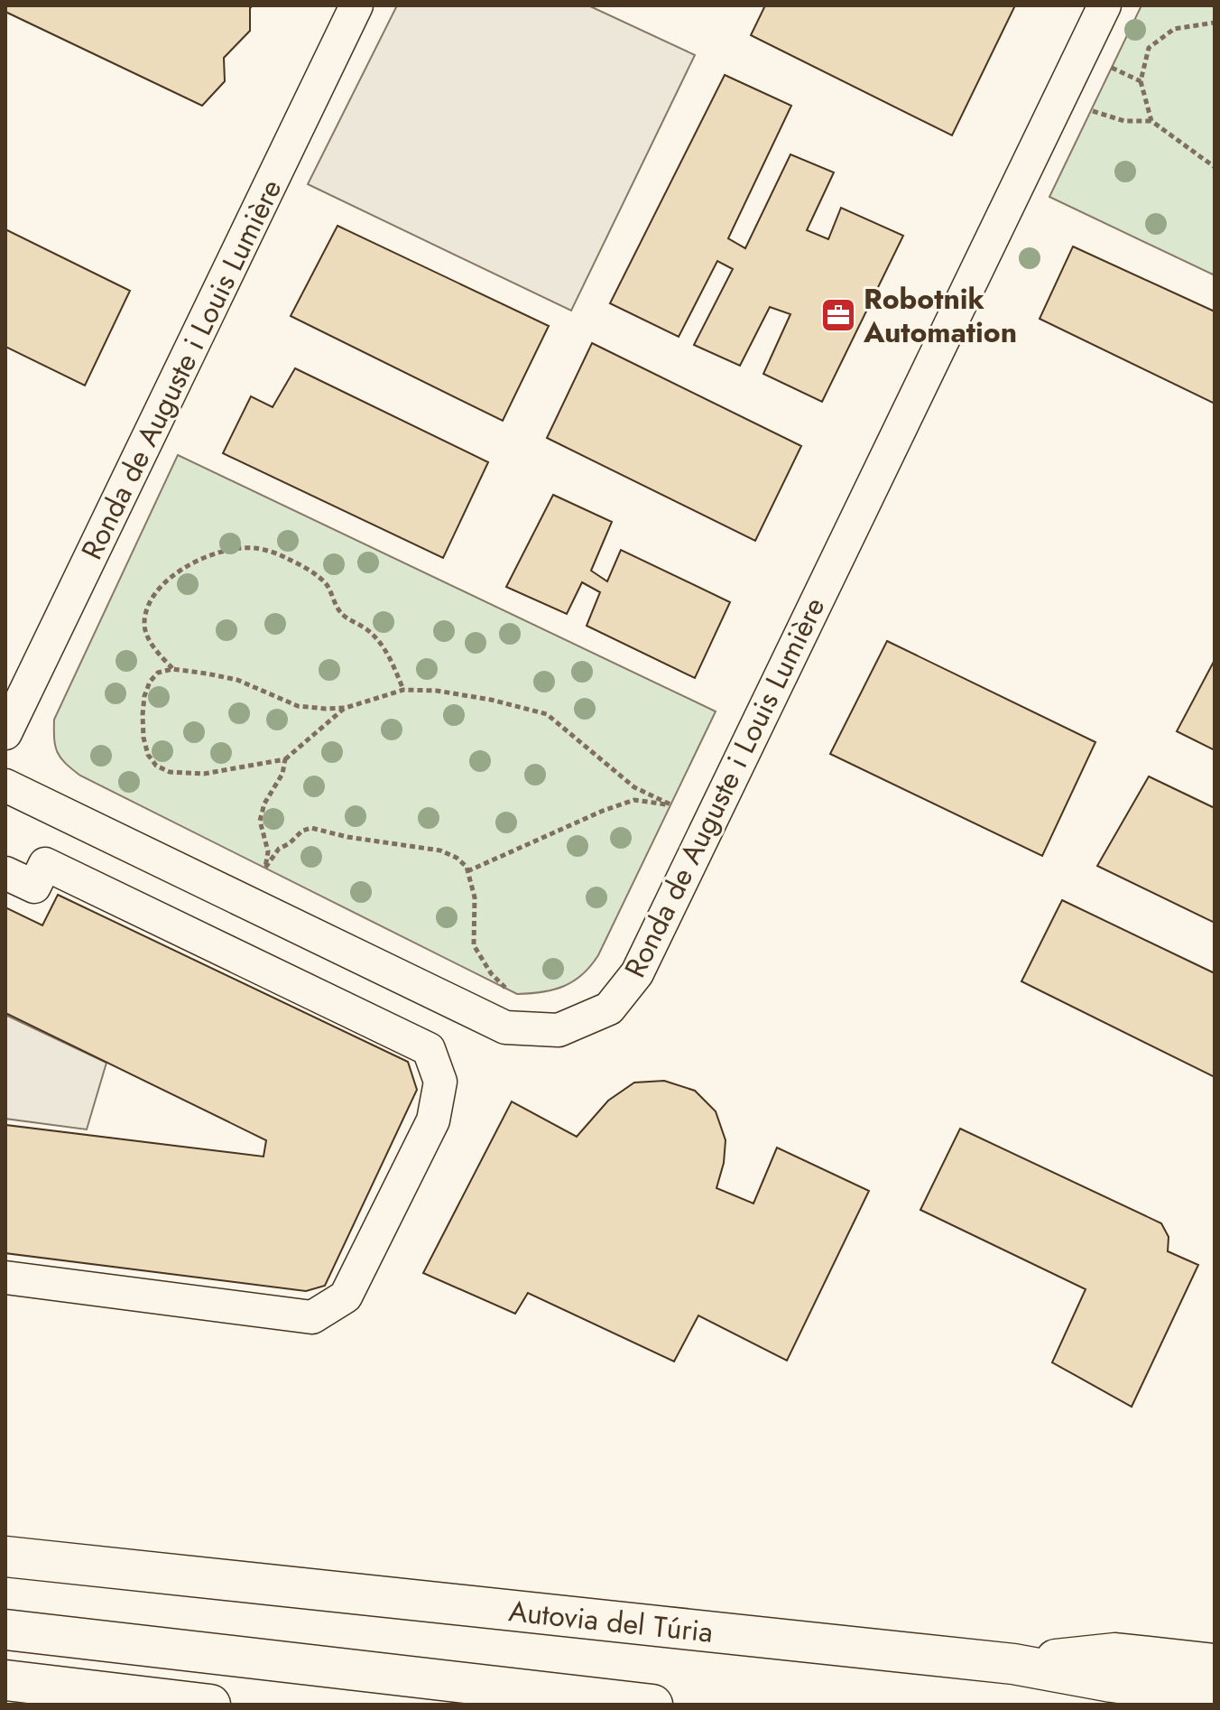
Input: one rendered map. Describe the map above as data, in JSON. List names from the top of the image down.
{
  "streets": {
    "highway": ["Autovia del Túria"],
    "street": ["Ronda de Auguste i Louis Lumière"]
  },
  "places": {
    "office": ["Robotnik Automation"]
  }
}
